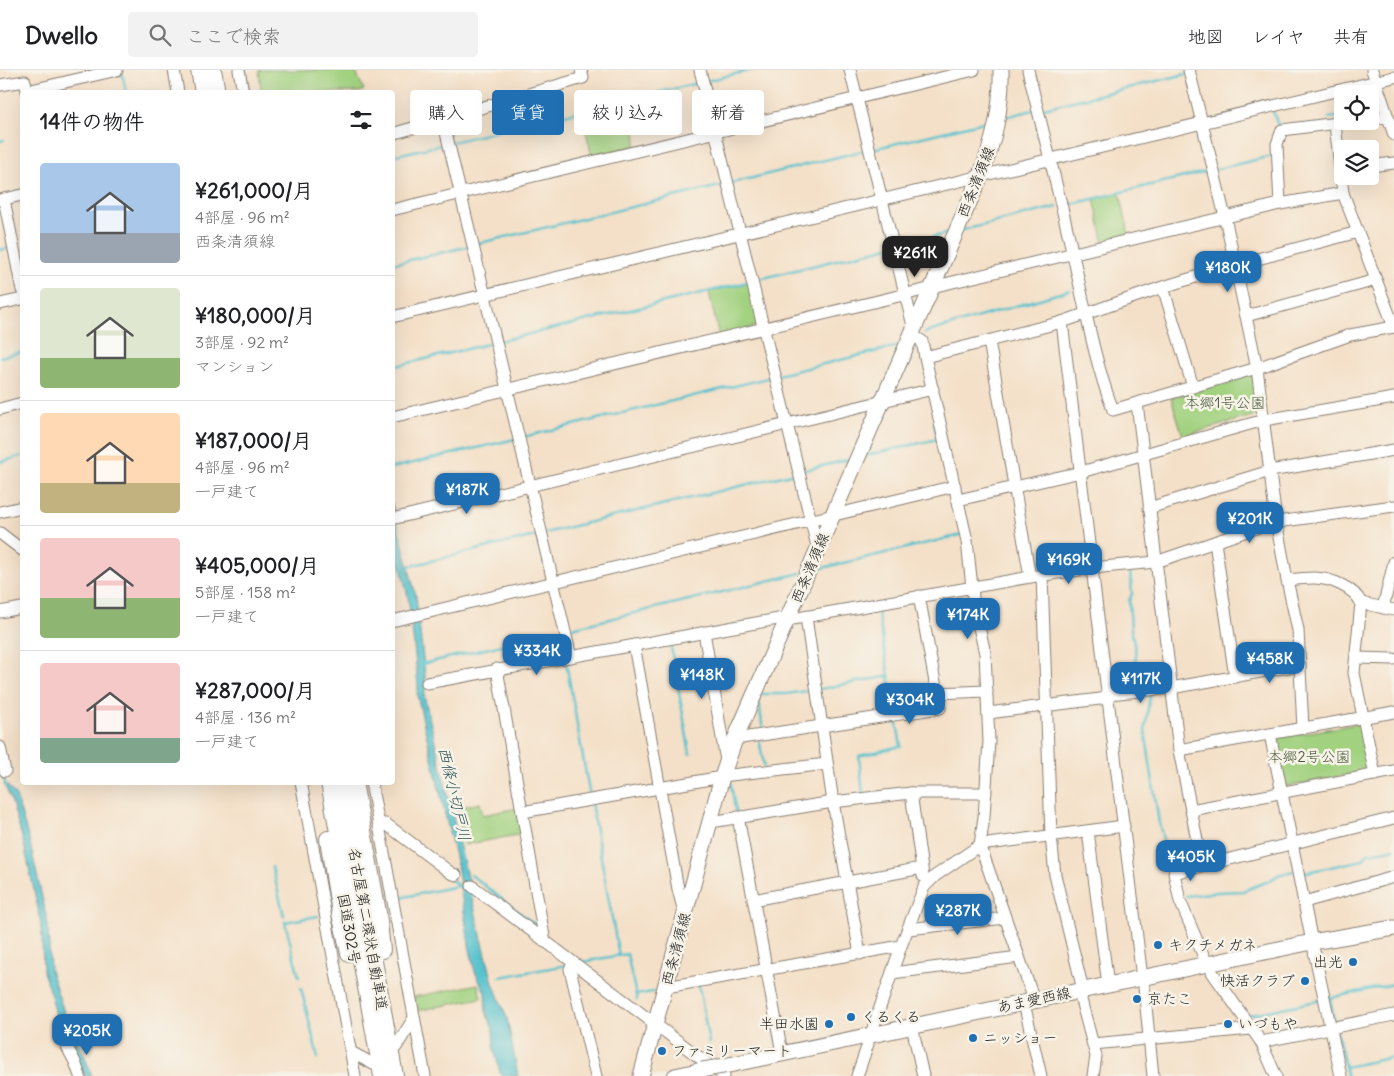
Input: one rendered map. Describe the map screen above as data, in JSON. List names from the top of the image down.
{
  "streets": {
    "highway": ["国道302号", "名古屋第二環状自動車道"],
    "main road": ["西条清須線", "あま愛西線"]
  },
  "crossings": [
    ["国道302号", "名古屋第二環状自動車道"]
  ],
  "water": ["西條小切戸川"],
  "parks": ["本郷1号公園", "本郷2号公園"],
  "places": [
    "キクチメガネ",
    "出光",
    "快活クラブ",
    "京たこ",
    "くるくる",
    "半田水園",
    "いづもや",
    "ニッショー",
    "ファミリーマート"
  ],
  "page": {
    "header": "Dwello",
    "search": "ここで検索",
    "nav": ["地図", "レイヤ", "共有"],
    "chip": [
      "購入",
      "賃貸",
      "絞り込み",
      "新着"
    ],
    "heading": "14件の物件",
    "list": [
      {
        "name": "¥261,000/月",
        "note": "4部屋 · 96 m² · 西条清須線"
      },
      {
        "name": "¥180,000/月",
        "note": "3部屋 · 92 m² · マンション"
      },
      {
        "name": "¥187,000/月",
        "note": "4部屋 · 96 m² · 一戸建て"
      },
      {
        "name": "¥405,000/月",
        "note": "5部屋 · 158 m² · 一戸建て"
      },
      {
        "name": "¥287,000/月",
        "note": "4部屋 · 136 m² · 一戸建て"
      }
    ],
    "price": [
      "¥261K",
      "¥180K",
      "¥187K",
      "¥201K",
      "¥169K",
      "¥174K",
      "¥334K",
      "¥458K",
      "¥148K",
      "¥117K",
      "¥304K",
      "¥405K",
      "¥287K",
      "¥205K"
    ]
  }
}
